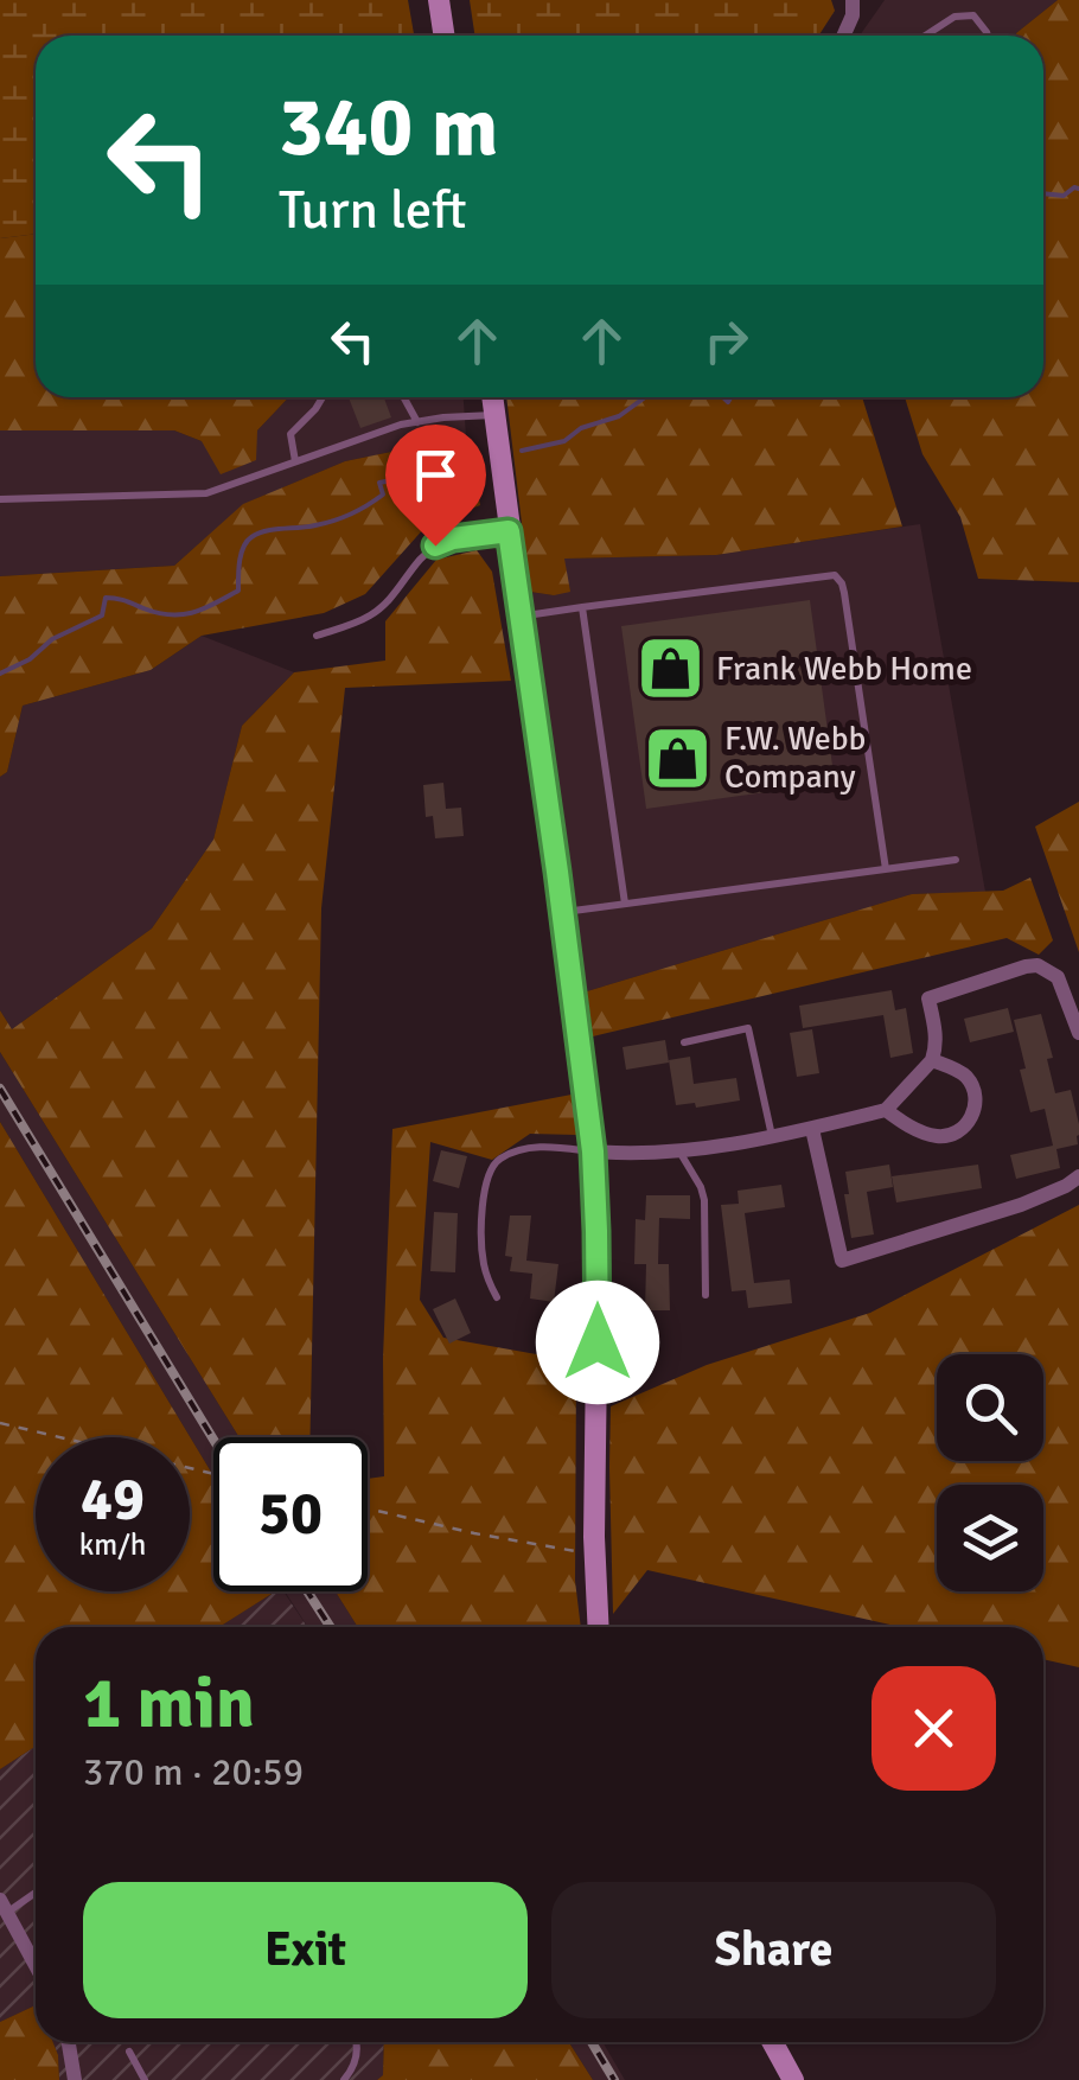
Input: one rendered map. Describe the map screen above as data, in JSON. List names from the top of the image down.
{
  "places": {
    "shop": ["Frank Webb Home", "F.W. Webb Company"]
  },
  "page": {
    "turn": ["340 m", "Turn left"],
    "speed": "49 km/h",
    "limit": "50",
    "heading": ["1 min", "370 m · 20:59"],
    "buttons": ["Exit", "Share"]
  }
}
